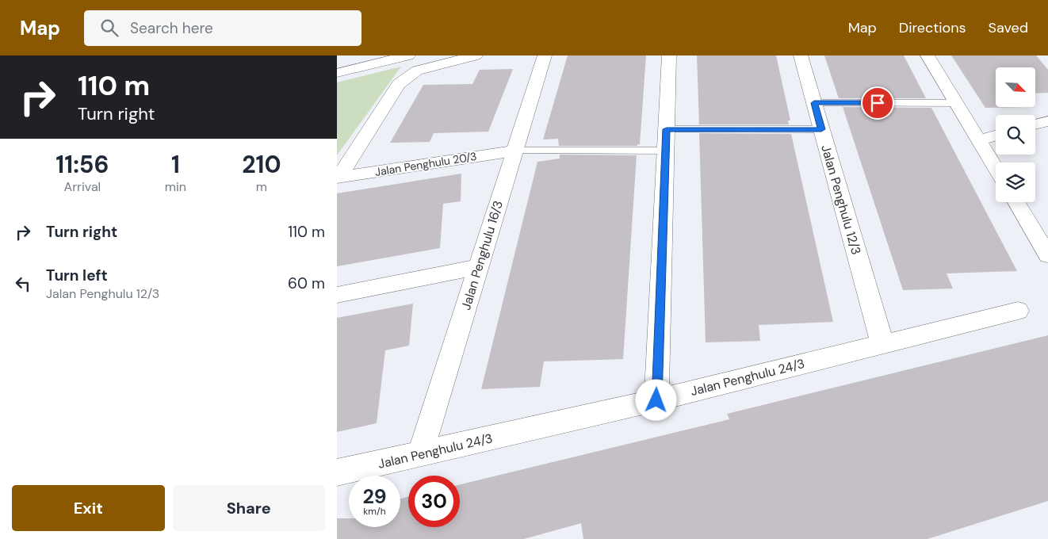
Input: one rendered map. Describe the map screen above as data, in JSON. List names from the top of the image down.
{
  "streets": {
    "street": [
      "Jalan Penghulu 20/3",
      "Jalan Penghulu 12/3",
      "Jalan Penghulu 16/3",
      "Jalan Penghulu 24/3"
    ]
  },
  "crossings": [
    ["Jalan Penghulu 20/3", "Jalan Penghulu 16/3"],
    ["Jalan Penghulu 12/3", "Jalan Penghulu 24/3"],
    ["Jalan Penghulu 16/3", "Jalan Penghulu 24/3"]
  ],
  "north": "bottom right",
  "page": {
    "header": "Map",
    "search": "Search here",
    "nav": ["Map", "Directions", "Saved"],
    "turn": ["110 m", "Turn right"],
    "eta": [
      "11:56",
      "Arrival",
      "1",
      "min",
      "210",
      "m"
    ],
    "list": [
      {
        "name": "Turn right",
        "value": "110 m"
      },
      {
        "name": "Turn left",
        "note": "Jalan Penghulu 12/3",
        "value": "60 m"
      }
    ],
    "speed": "29 km/h",
    "limit": "30",
    "buttons": ["Exit", "Share"]
  }
}
